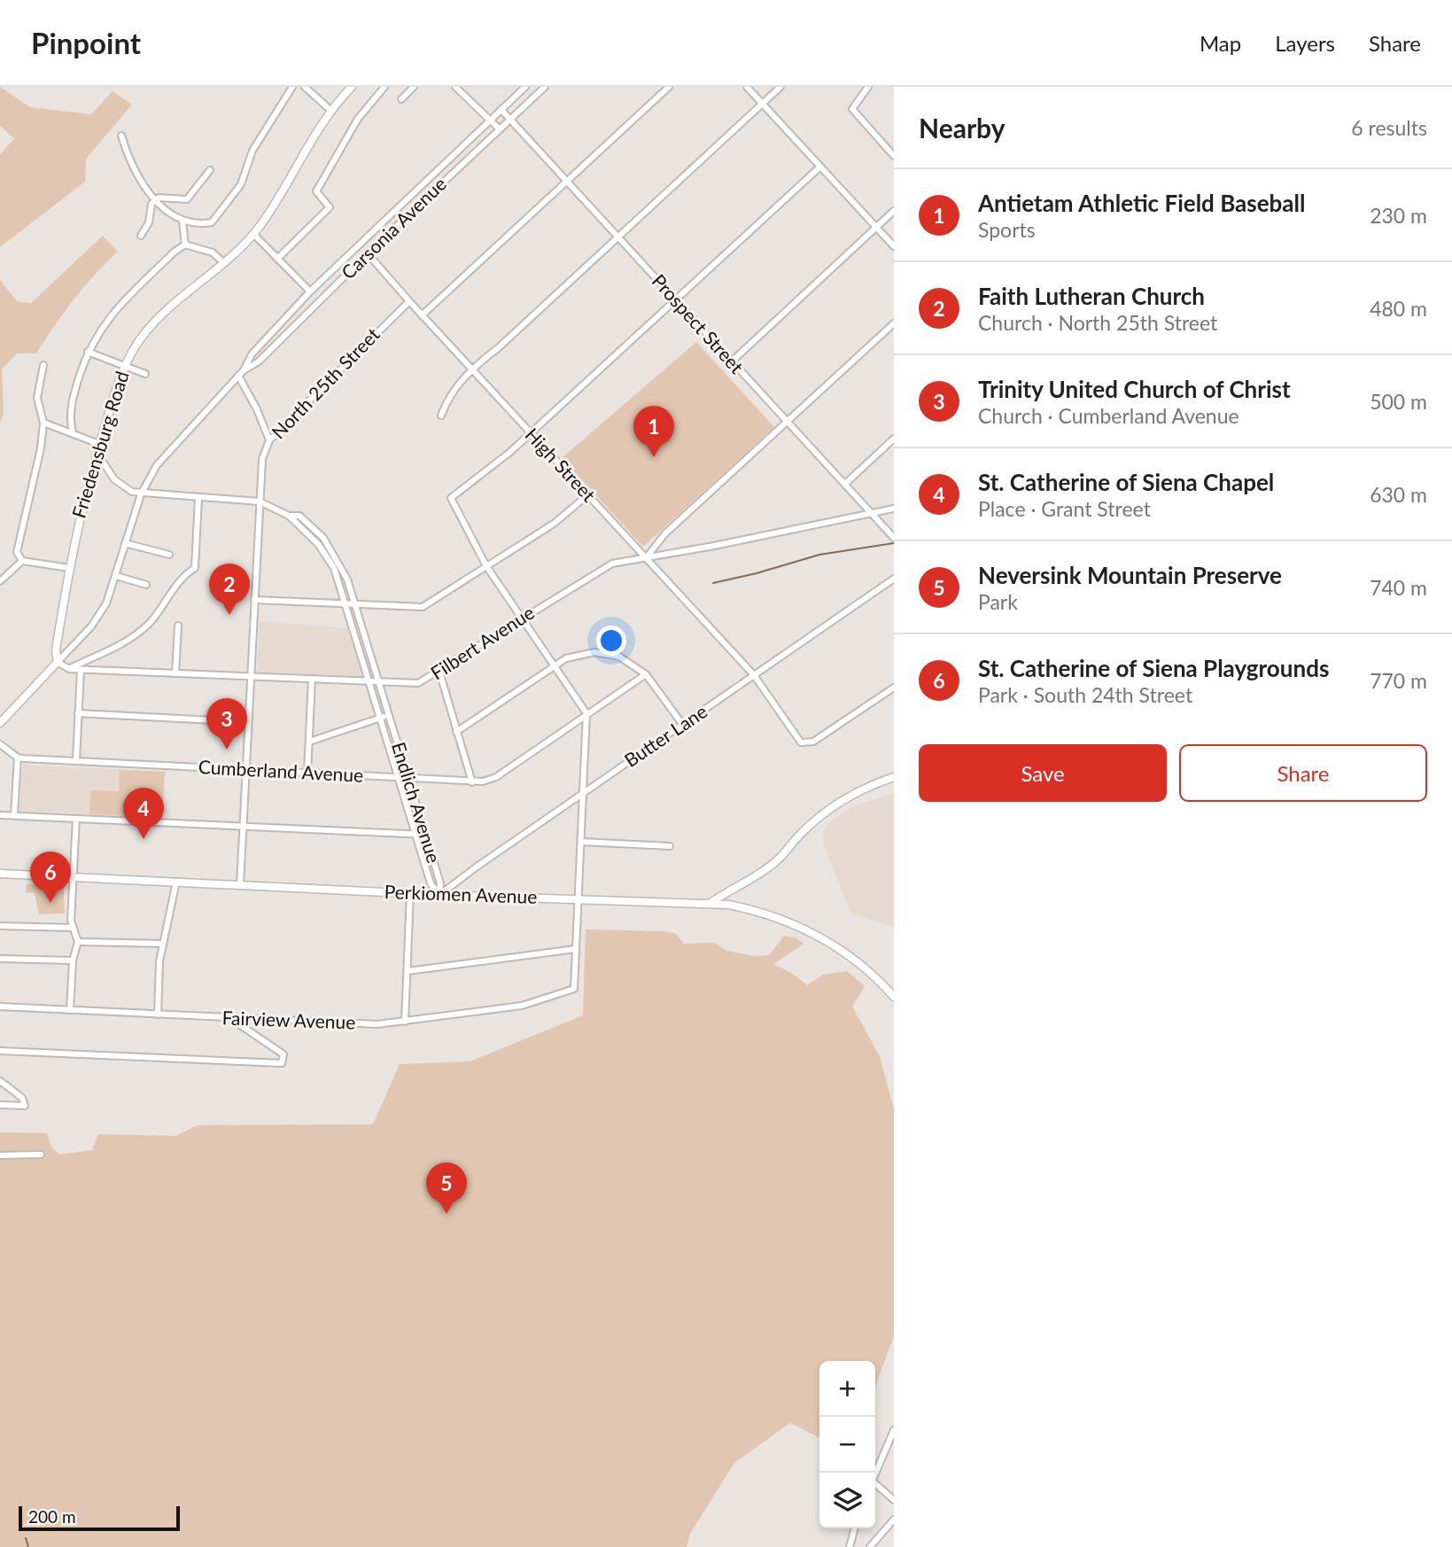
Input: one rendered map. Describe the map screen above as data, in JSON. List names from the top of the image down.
{
  "streets": {
    "main road": ["Friedensburg Road", "Perkiomen Avenue"],
    "street": [
      "Carsonia Avenue",
      "Prospect Street",
      "North 25th Street",
      "High Street",
      "Filbert Avenue",
      "Butter Lane",
      "Cumberland Avenue",
      "Endlich Avenue",
      "Fairview Avenue"
    ]
  },
  "crossings": [
    ["Carsonia Avenue", "Prospect Street"],
    ["Carsonia Avenue", "Friedensburg Road"],
    ["Carsonia Avenue", "High Street"],
    ["Carsonia Avenue", "Filbert Avenue"],
    ["Carsonia Avenue", "Endlich Avenue"],
    ["Prospect Street", "Filbert Avenue"],
    ["North 25th Street", "High Street"],
    ["North 25th Street", "Filbert Avenue"],
    ["North 25th Street", "Cumberland Avenue"],
    ["North 25th Street", "Endlich Avenue"],
    ["North 25th Street", "Perkiomen Avenue"],
    ["Friedensburg Road", "Filbert Avenue"],
    ["Friedensburg Road", "Endlich Avenue"],
    ["High Street", "Filbert Avenue"],
    ["High Street", "Butter Lane"],
    ["Filbert Avenue", "Endlich Avenue"],
    ["Butter Lane", "Endlich Avenue"],
    ["Butter Lane", "Perkiomen Avenue"],
    ["Cumberland Avenue", "Endlich Avenue"],
    ["Endlich Avenue", "Perkiomen Avenue"]
  ],
  "scale_bar": "200 m",
  "page": {
    "header": "Pinpoint",
    "nav": ["Map", "Layers", "Share"],
    "heading": ["Nearby", "6 results"],
    "list": [
      {
        "mark": "1",
        "name": "Antietam Athletic Field Baseball",
        "note": "Sports",
        "value": "230 m"
      },
      {
        "mark": "2",
        "name": "Faith Lutheran Church",
        "note": "Church · North 25th Street",
        "value": "480 m"
      },
      {
        "mark": "3",
        "name": "Trinity United Church of Christ",
        "note": "Church · Cumberland Avenue",
        "value": "500 m"
      },
      {
        "mark": "4",
        "name": "St. Catherine of Siena Chapel",
        "note": "Place · Grant Street",
        "value": "630 m"
      },
      {
        "mark": "5",
        "name": "Neversink Mountain Preserve",
        "note": "Park",
        "value": "740 m"
      },
      {
        "mark": "6",
        "name": "St. Catherine of Siena Playgrounds",
        "note": "Park · South 24th Street",
        "value": "770 m"
      }
    ],
    "pins": [
      "1",
      "2",
      "3",
      "4",
      "6",
      "5"
    ],
    "buttons": ["Save", "Share"],
    "map_buttons": ["+", "−"],
    "scale": "200 m"
  }
}
